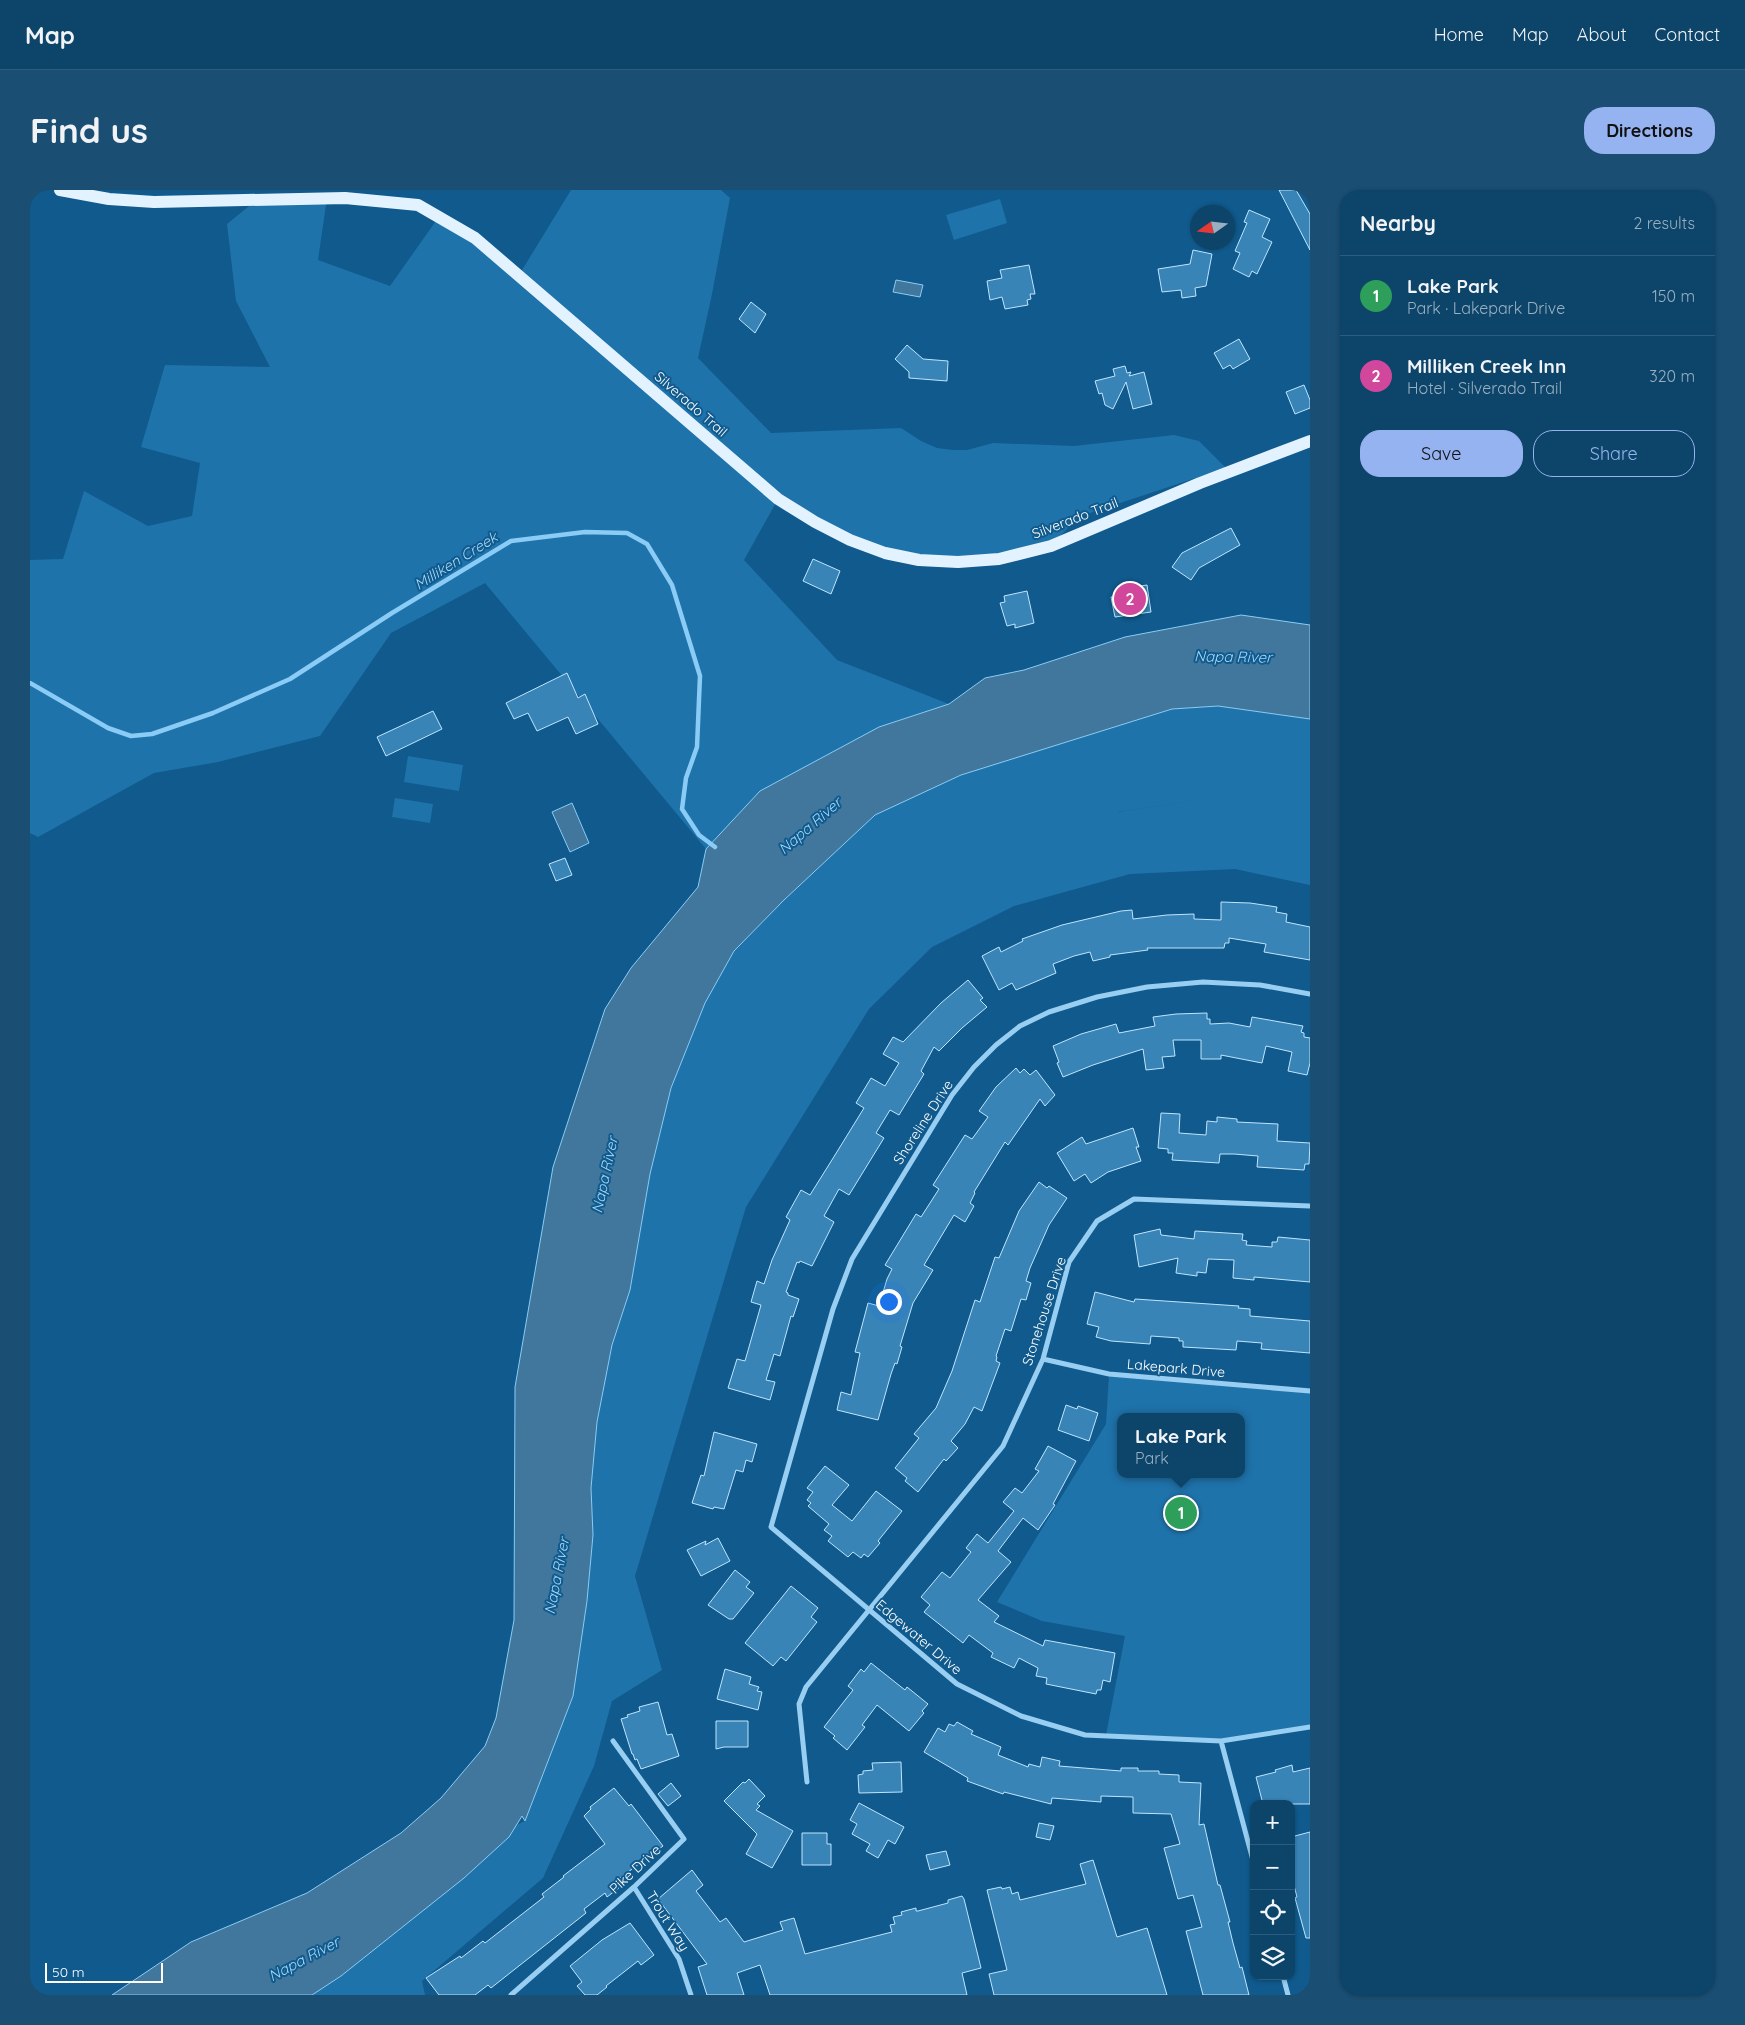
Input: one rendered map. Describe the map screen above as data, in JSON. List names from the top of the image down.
{
  "streets": {
    "main road": ["Silverado Trail"],
    "street": [
      "Shoreline Drive",
      "Stonehouse Drive",
      "Lakepark Drive",
      "Edgewater Drive",
      "Pike Drive",
      "Trout Way"
    ]
  },
  "crossings": [
    ["Shoreline Drive", "Edgewater Drive"],
    ["Stonehouse Drive", "Lakepark Drive"],
    ["Stonehouse Drive", "Edgewater Drive"],
    ["Pike Drive", "Trout Way"]
  ],
  "water": ["Milliken Creek", "Napa River"],
  "scale_bar": "50 m",
  "north": "left",
  "page": {
    "header": "Map",
    "nav": [
      "Home",
      "Map",
      "About",
      "Contact"
    ],
    "buttons": [
      "Directions",
      ["Save", "Share"]
    ],
    "title": "Find us",
    "heading": ["Nearby", "2 results"],
    "list": [
      {
        "mark": "1",
        "name": "Lake Park",
        "note": "Park · Lakepark Drive",
        "value": "150 m"
      },
      {
        "mark": "2",
        "name": "Milliken Creek Inn",
        "note": "Hotel · Silverado Trail",
        "value": "320 m"
      }
    ],
    "pins": ["2", "1"],
    "popup": ["Lake Park", "Park"],
    "map_buttons": ["+", "−"],
    "scale": "50 m"
  }
}
